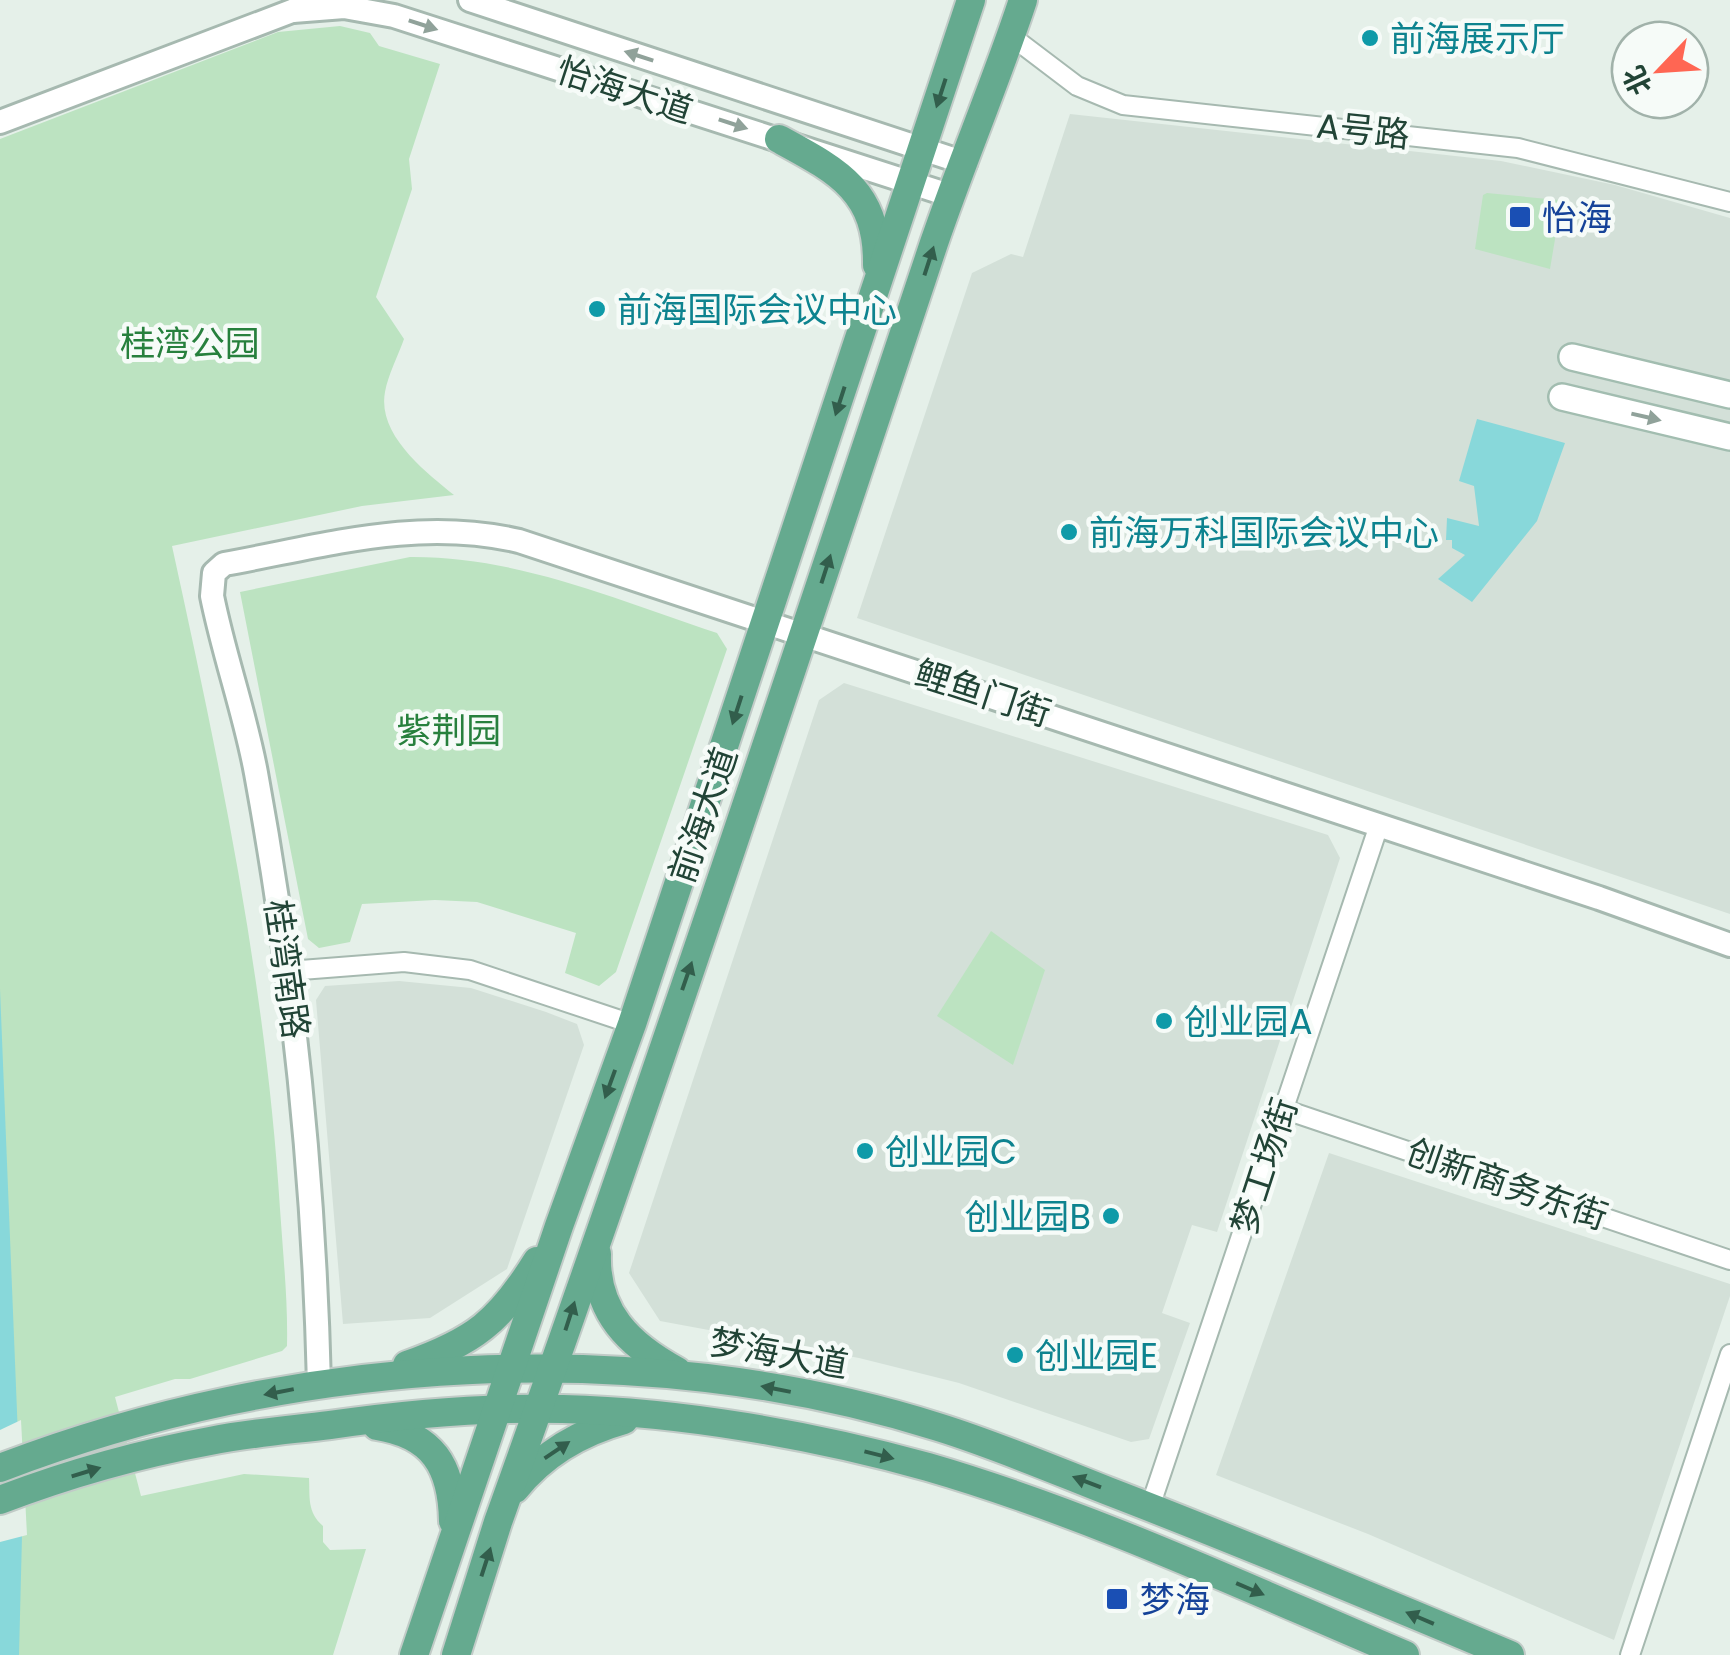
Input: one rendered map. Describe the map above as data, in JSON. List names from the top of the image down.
{
  "streets": {
    "main road": ["前海大道", "梦海大道"],
    "street": [
      "怡海大道",
      "A号路",
      "鲤鱼门街",
      "桂湾南路",
      "梦工场街",
      "创新商务东街"
    ]
  },
  "crossings": [
    ["怡海大道", "前海大道"],
    ["A号路", "前海大道"],
    ["鲤鱼门街", "前海大道"],
    ["鲤鱼门街", "桂湾南路"],
    ["鲤鱼门街", "梦工场街"],
    ["前海大道", "梦海大道"],
    ["桂湾南路", "梦海大道"],
    ["梦工场街", "创新商务东街"],
    ["梦工场街", "梦海大道"]
  ],
  "parks": ["桂湾公园", "紫荆园"],
  "places": {
    "other": [
      "前海展示厅",
      "前海国际会议中心",
      "前海万科国际会议中心",
      "创业园A",
      "创业园C",
      "创业园B",
      "创业园E"
    ],
    "transit": ["怡海", "梦海"]
  },
  "north": "bottom left"
}
